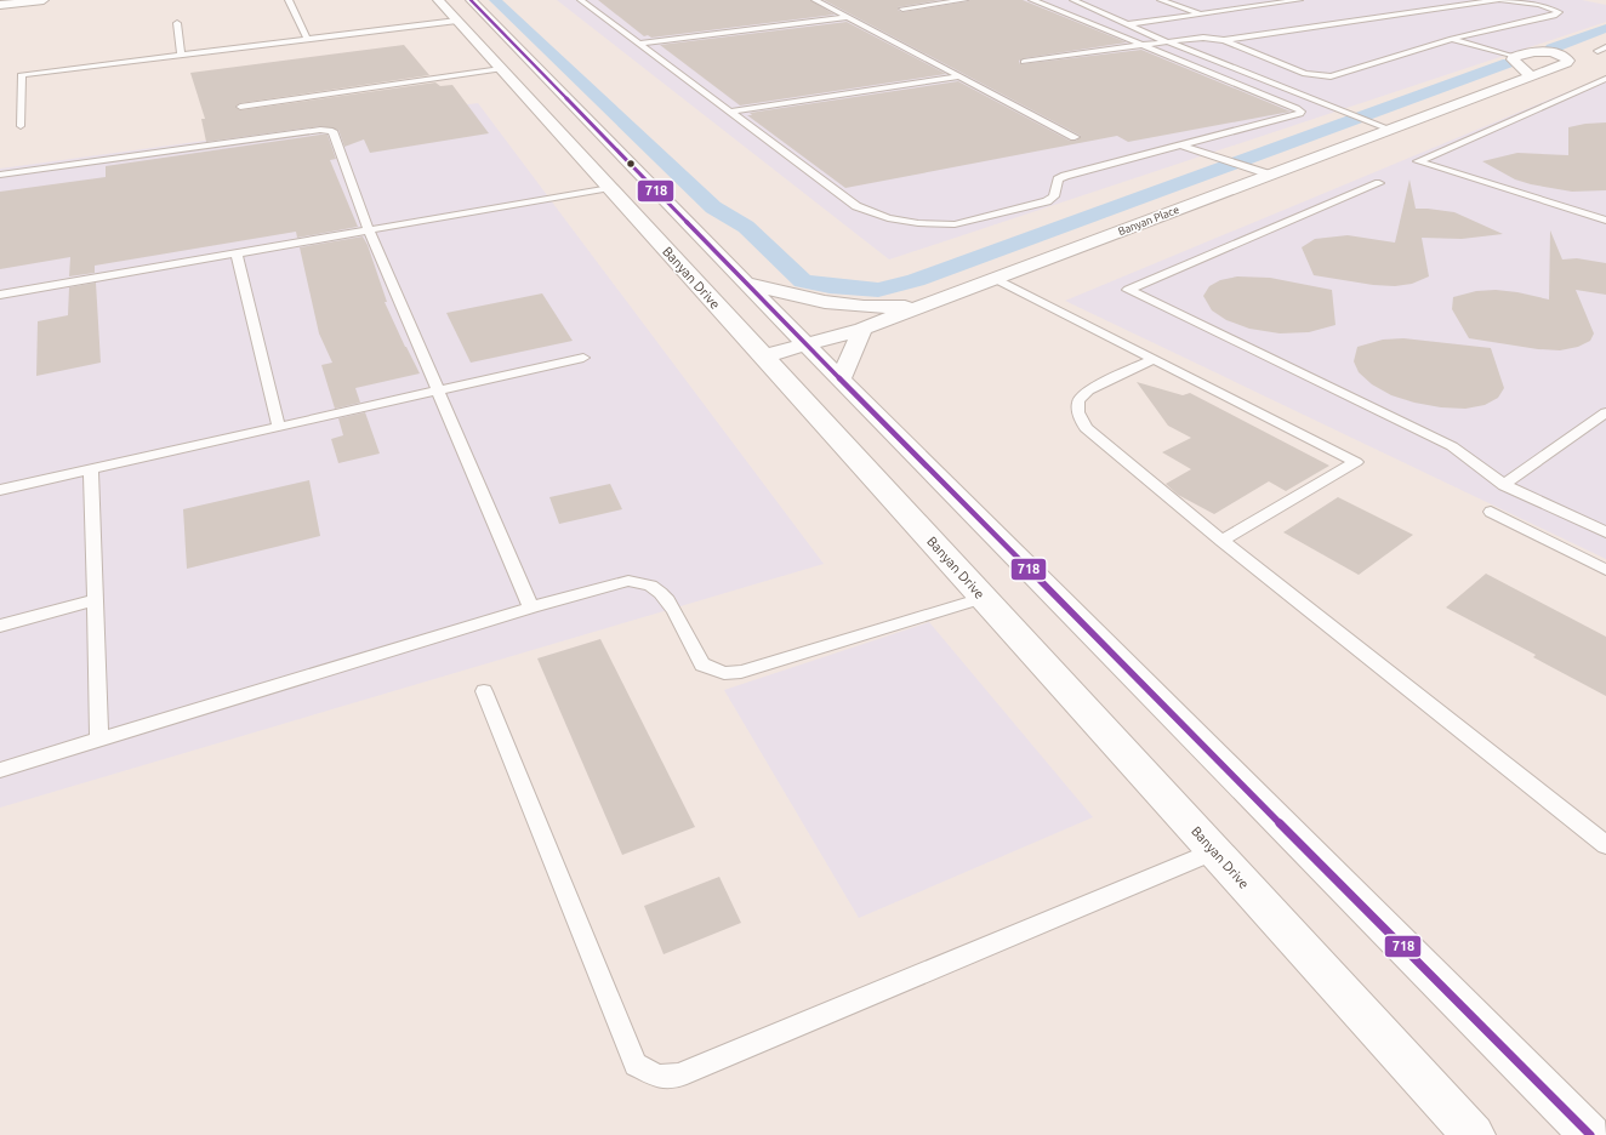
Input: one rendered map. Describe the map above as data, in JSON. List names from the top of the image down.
{
  "streets": {
    "street": ["Banyan Place", "Banyan Drive"]
  },
  "crossings": [
    ["Banyan Place", "Banyan Drive"]
  ],
  "lines": ["transit line 718"]
}
